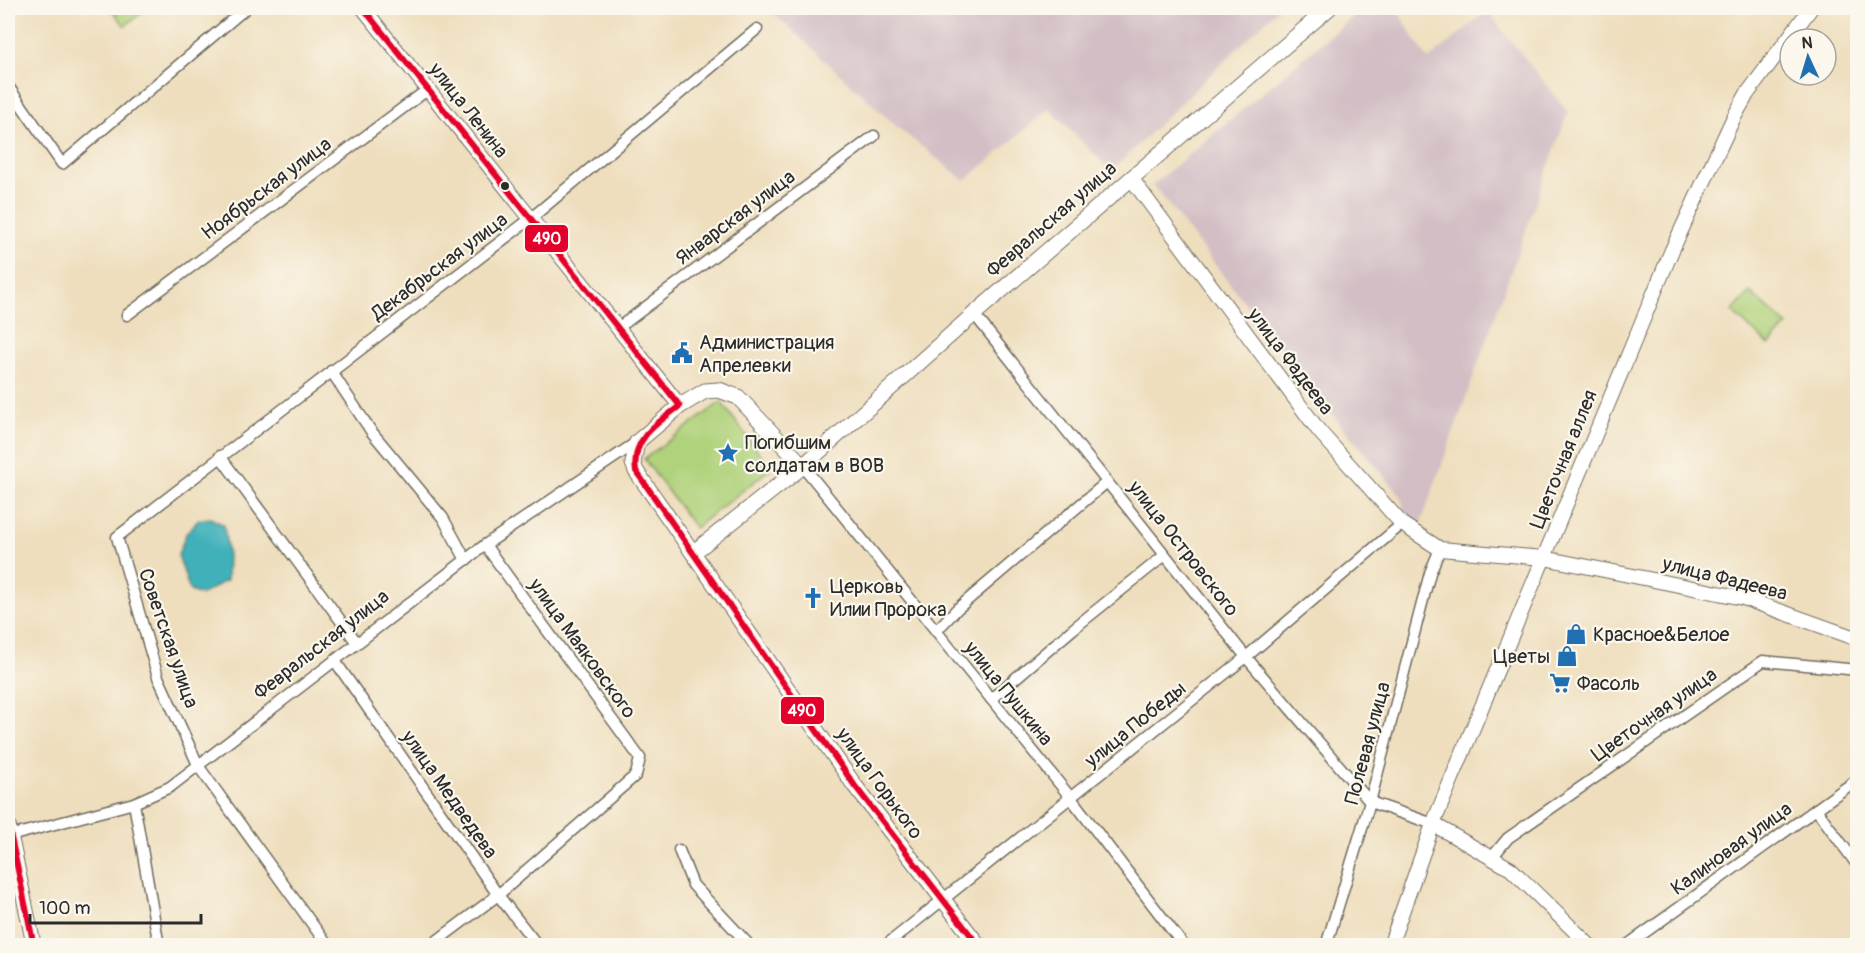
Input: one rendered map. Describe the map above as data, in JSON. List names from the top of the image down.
{
  "streets": {
    "main road": ["Февральская улица", "улица Горького"],
    "street": [
      "улица Ленина",
      "Ноябрьская улица",
      "Январская улица",
      "Декабрьская улица",
      "улица Фадеева",
      "Цветочная аллея",
      "улица Островского",
      "Советская улица",
      "улица Маяковского",
      "улица Пушкина",
      "Цветочная улица",
      "улица Победы",
      "Полевая улица",
      "улица Медведева",
      "Калиновая улица"
    ]
  },
  "crossings": [
    ["улица Ленина", "Ноябрьская улица"],
    ["улица Ленина", "Январская улица"],
    ["улица Ленина", "Декабрьская улица"],
    ["Февральская улица", "улица Фадеева"],
    ["Февральская улица", "улица Островского"],
    ["Февральская улица", "Советская улица"],
    ["Февральская улица", "улица Маяковского"],
    ["Февральская улица", "улица Пушкина"],
    ["Февральская улица", "улица Горького"],
    ["Февральская улица", "улица Медведева"],
    ["Декабрьская улица", "Советская улица"],
    ["улица Фадеева", "Цветочная аллея"],
    ["улица Фадеева", "улица Победы"],
    ["улица Фадеева", "Полевая улица"],
    ["улица Островского", "улица Победы"],
    ["улица Островского", "Полевая улица"],
    ["улица Маяковского", "улица Медведева"],
    ["улица Пушкина", "улица Победы"],
    ["улица Победы", "улица Горького"]
  ],
  "places": {
    "public building": ["Администрация Апрелевки"],
    "place": ["Погибшим солдатам в ВОВ"],
    "church": ["Церковь Илии Пророка"],
    "shop": ["Красное&Белое", "Цветы"],
    "supermarket": ["Фасоль"]
  },
  "lines": ["transit line 490"],
  "scale_bar": "100 m",
  "north": "top"
}
